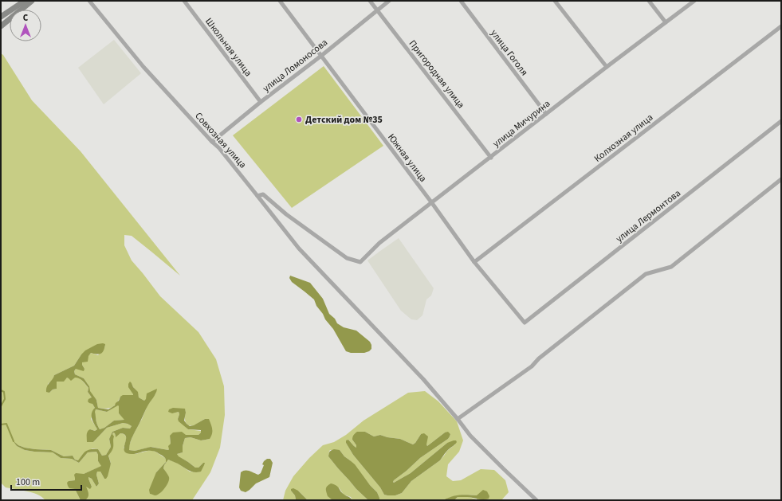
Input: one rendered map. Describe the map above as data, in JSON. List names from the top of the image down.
{
  "streets": {
    "street": [
      "Школьная улица",
      "улица Гоголя",
      "улица Ломоносова",
      "Пригородная улица",
      "улица Мичурина",
      "Колхозная улица",
      "Совхозная улица",
      "Южная улица",
      "улица Лермонтова"
    ]
  },
  "crossings": [
    ["Школьная улица", "улица Ломоносова"],
    ["улица Гоголя", "улица Мичурина"],
    ["улица Ломоносова", "Пригородная улица"],
    ["улица Ломоносова", "Совхозная улица"],
    ["улица Ломоносова", "Южная улица"],
    ["Пригородная улица", "улица Мичурина"],
    ["улица Мичурина", "Совхозная улица"],
    ["улица Мичурина", "Южная улица"],
    ["Колхозная улица", "Южная улица"],
    ["Южная улица", "улица Лермонтова"]
  ],
  "places": ["Детский дом №35"],
  "scale_bar": "100 m",
  "north": "top"
}
